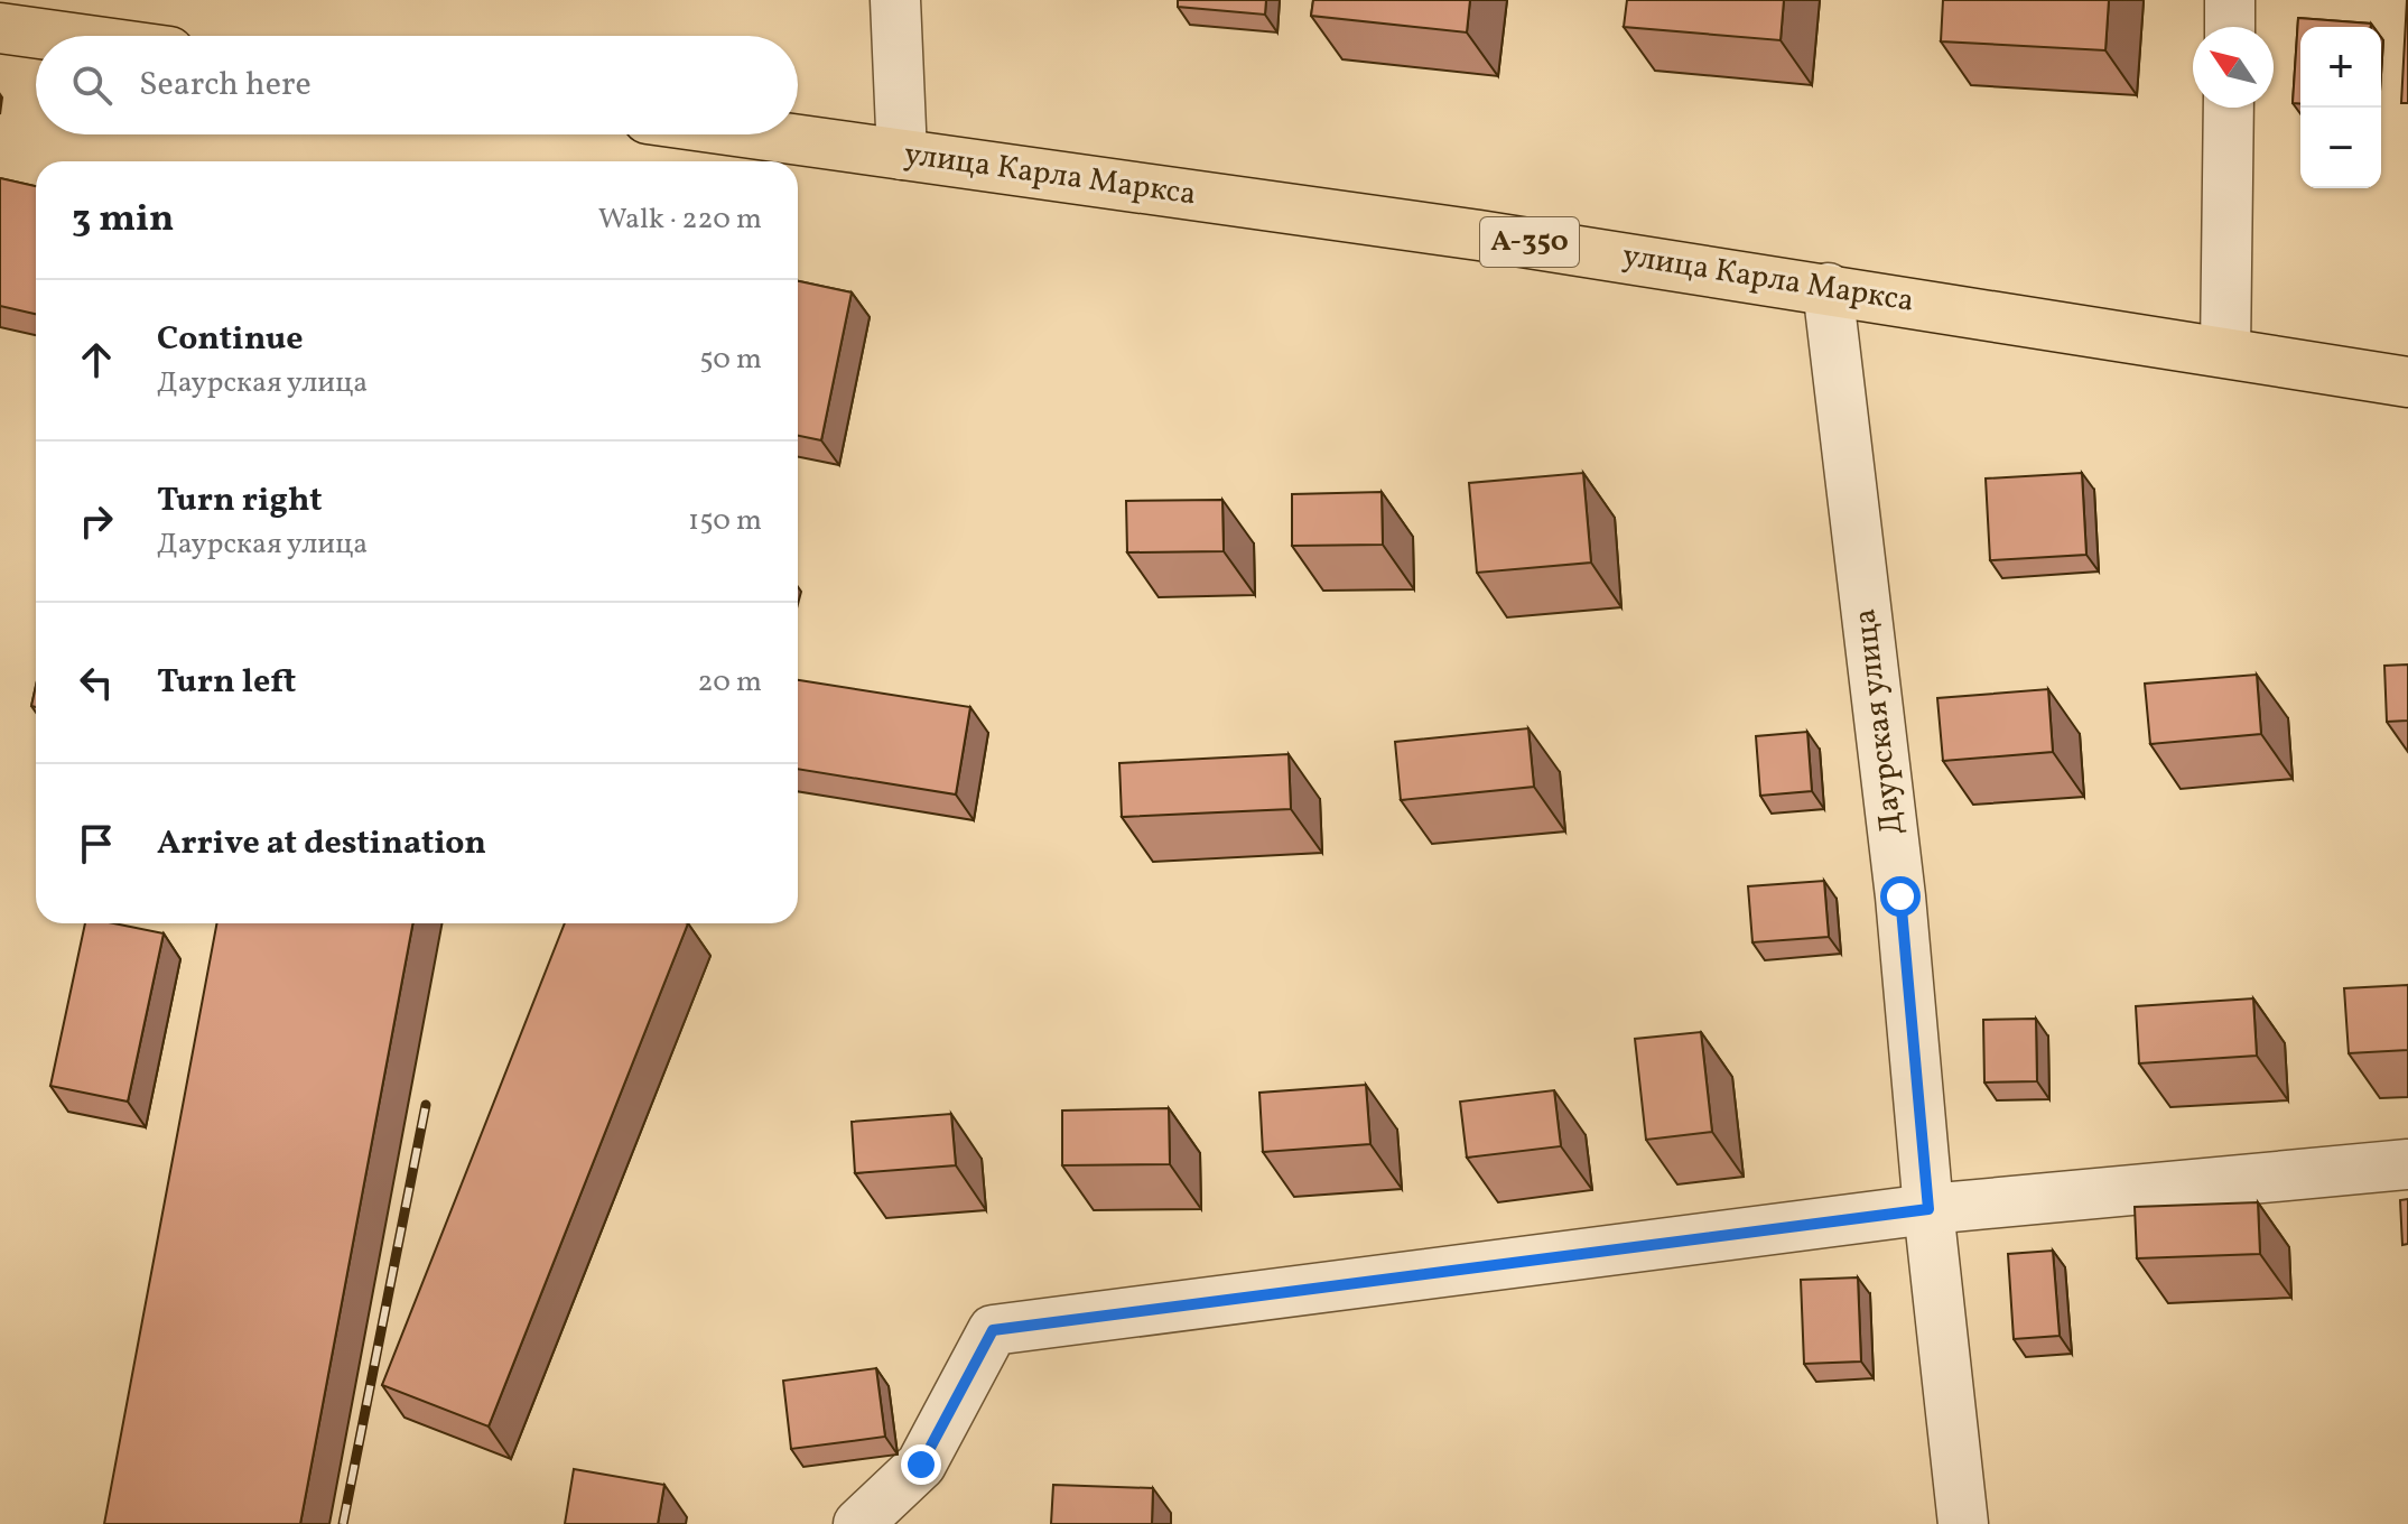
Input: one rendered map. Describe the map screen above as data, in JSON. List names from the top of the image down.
{
  "streets": {
    "highway": ["улица Карла Маркса", "А-350"],
    "street": ["Даурская улица"]
  },
  "crossings": [
    ["улица Карла Маркса", "Даурская улица"]
  ],
  "north": "top left",
  "page": {
    "map_buttons": ["+", "−"],
    "search": "Search here",
    "heading": ["3 min", "Walk · 220 m"],
    "list": [
      ["Continue", "Даурская улица", "50 m"],
      ["Turn right", "Даурская улица", "150 m"],
      ["Turn left", "20 m"],
      "Arrive at destination"
    ]
  }
}
